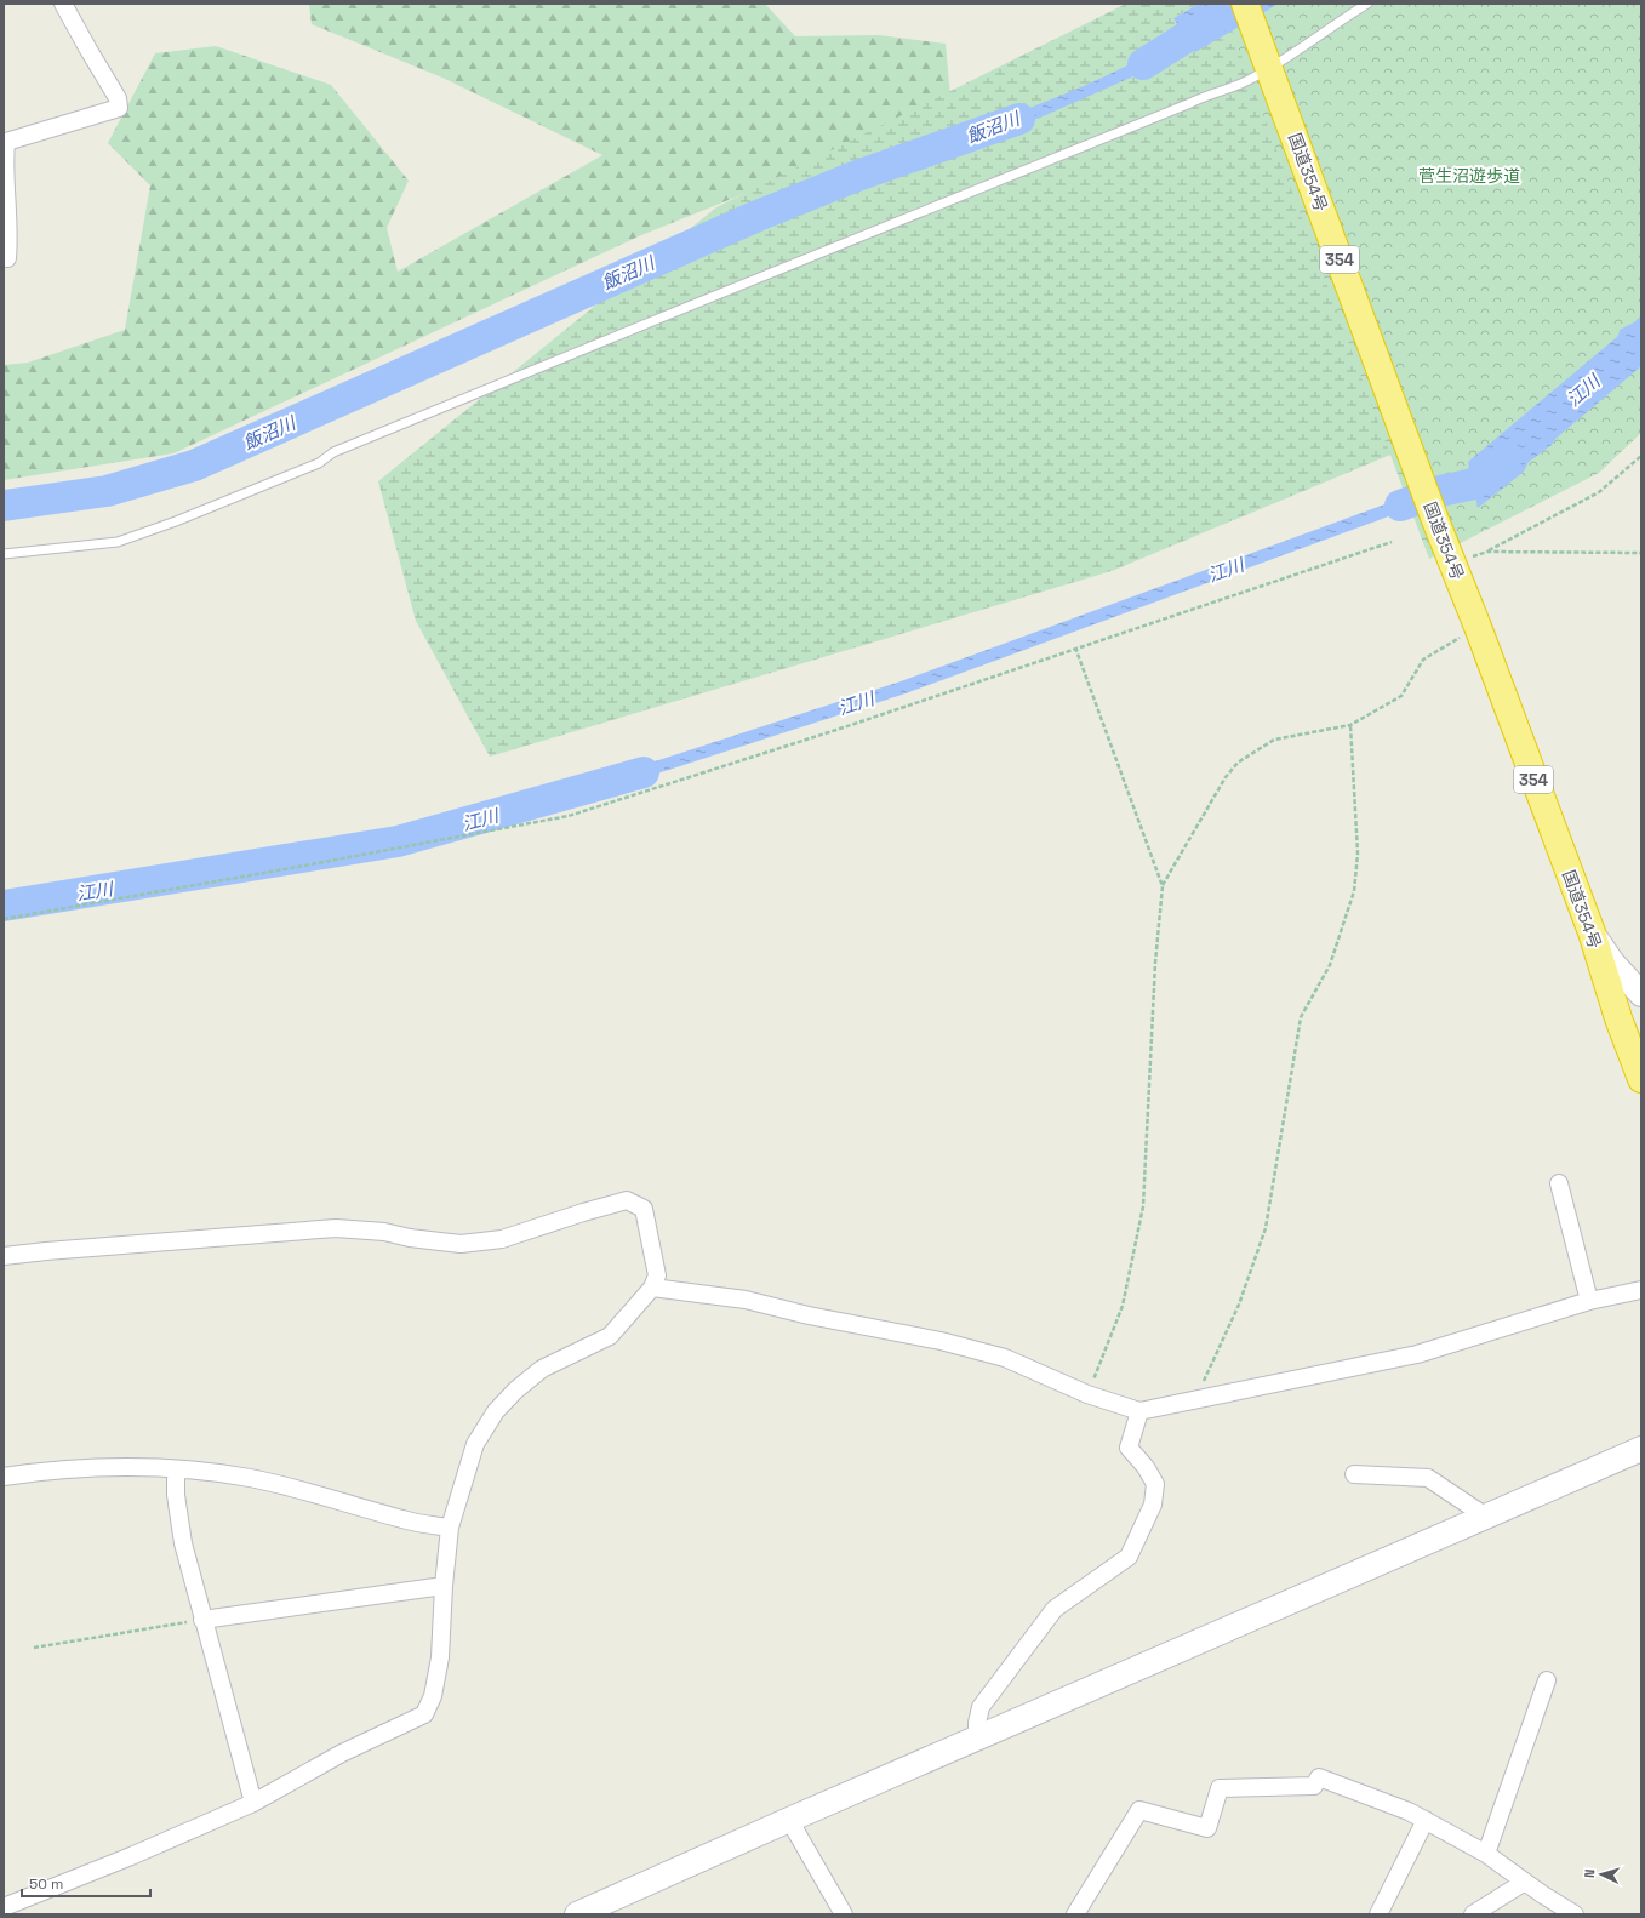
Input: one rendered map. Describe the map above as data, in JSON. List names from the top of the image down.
{
  "streets": {
    "highway": ["国道354号", "354"]
  },
  "water": ["飯沼川", "江川"],
  "parks": ["菅生沼遊歩道"],
  "scale_bar": "50 m",
  "north": "left"
}
